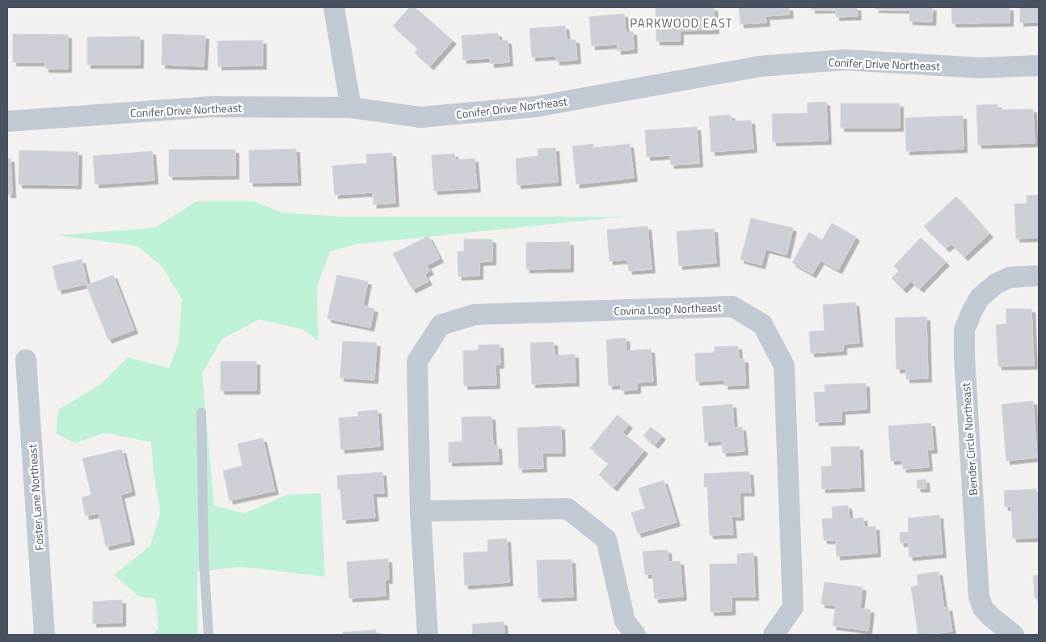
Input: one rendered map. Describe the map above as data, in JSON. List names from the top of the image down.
{
  "streets": {
    "street": [
      "Conifer Drive Northeast",
      "Covina Loop Northeast",
      "Bender Circle Northeast",
      "Foster Lane Northeast"
    ]
  },
  "districts": ["PARKWOOD EAST"]
}
